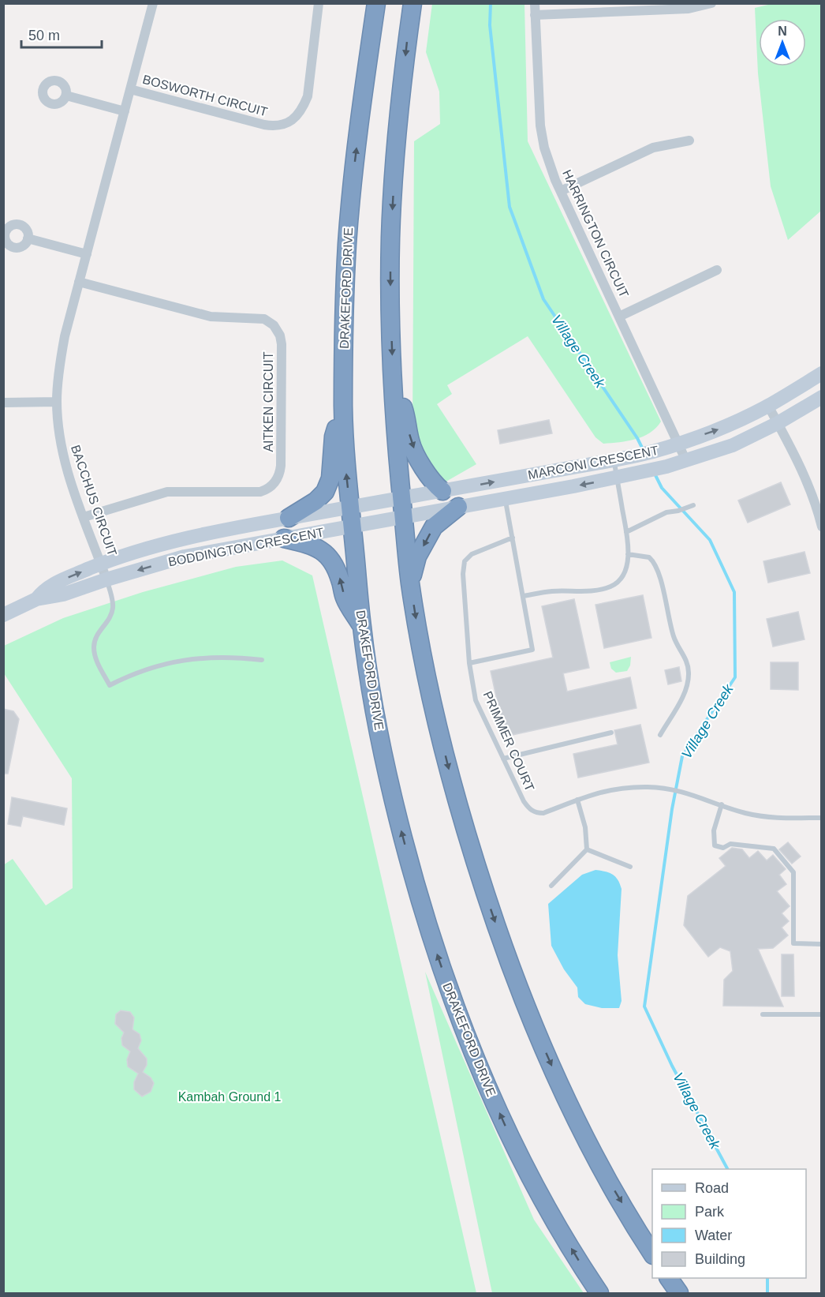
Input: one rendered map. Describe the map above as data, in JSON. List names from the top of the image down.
{
  "streets": {
    "highway": ["DRAKEFORD DRIVE"],
    "street": [
      "BOSWORTH CIRCUIT",
      "HARRINGTON CIRCUIT",
      "AITKEN CIRCUIT",
      "MARCONI CRESCENT",
      "BACCHUS CIRCUIT",
      "BODDINGTON CRESCENT"
    ],
    "lane": ["PRIMMER COURT"]
  },
  "crossings": [
    ["BOSWORTH CIRCUIT", "BACCHUS CIRCUIT"],
    ["HARRINGTON CIRCUIT", "MARCONI CRESCENT"],
    ["DRAKEFORD DRIVE", "MARCONI CRESCENT"],
    ["DRAKEFORD DRIVE", "BODDINGTON CRESCENT"],
    ["AITKEN CIRCUIT", "BACCHUS CIRCUIT"],
    ["MARCONI CRESCENT", "BODDINGTON CRESCENT"],
    ["BACCHUS CIRCUIT", "BODDINGTON CRESCENT"]
  ],
  "water": ["Village Creek"],
  "parks": ["Kambah Ground 1"],
  "legend": [
    "Road",
    "Park",
    "Water",
    "Building"
  ],
  "scale_bar": "50 m",
  "north": "top"
}
